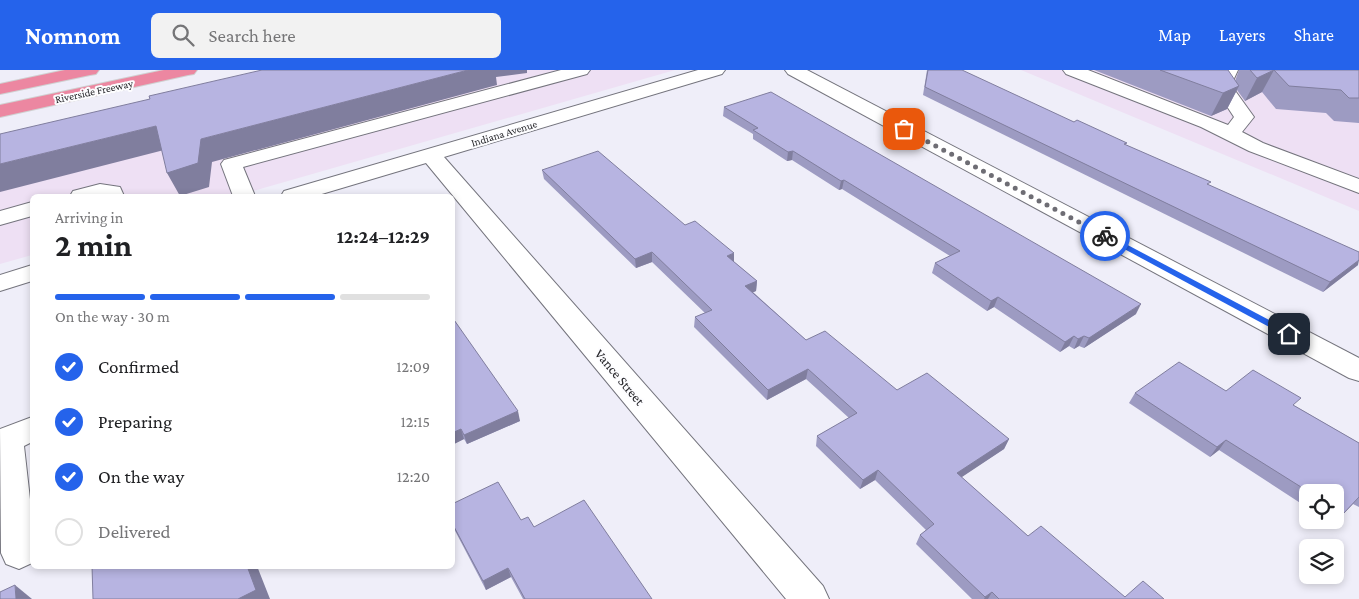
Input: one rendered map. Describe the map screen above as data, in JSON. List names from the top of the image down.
{
  "streets": {
    "highway": ["Riverside Freeway"],
    "street": ["Indiana Avenue", "Vance Street"]
  },
  "crossings": [
    ["Indiana Avenue", "Vance Street"]
  ],
  "page": {
    "header": "Nomnom",
    "search": "Search here",
    "nav": ["Map", "Layers", "Share"],
    "heading": ["2 min", "Arriving in", "12:24–12:29"],
    "bar": "On the way · 30 m",
    "list": [
      ["Confirmed", "12:09"],
      ["Preparing", "12:15"],
      ["On the way", "12:20"],
      "Delivered"
    ]
  }
}
